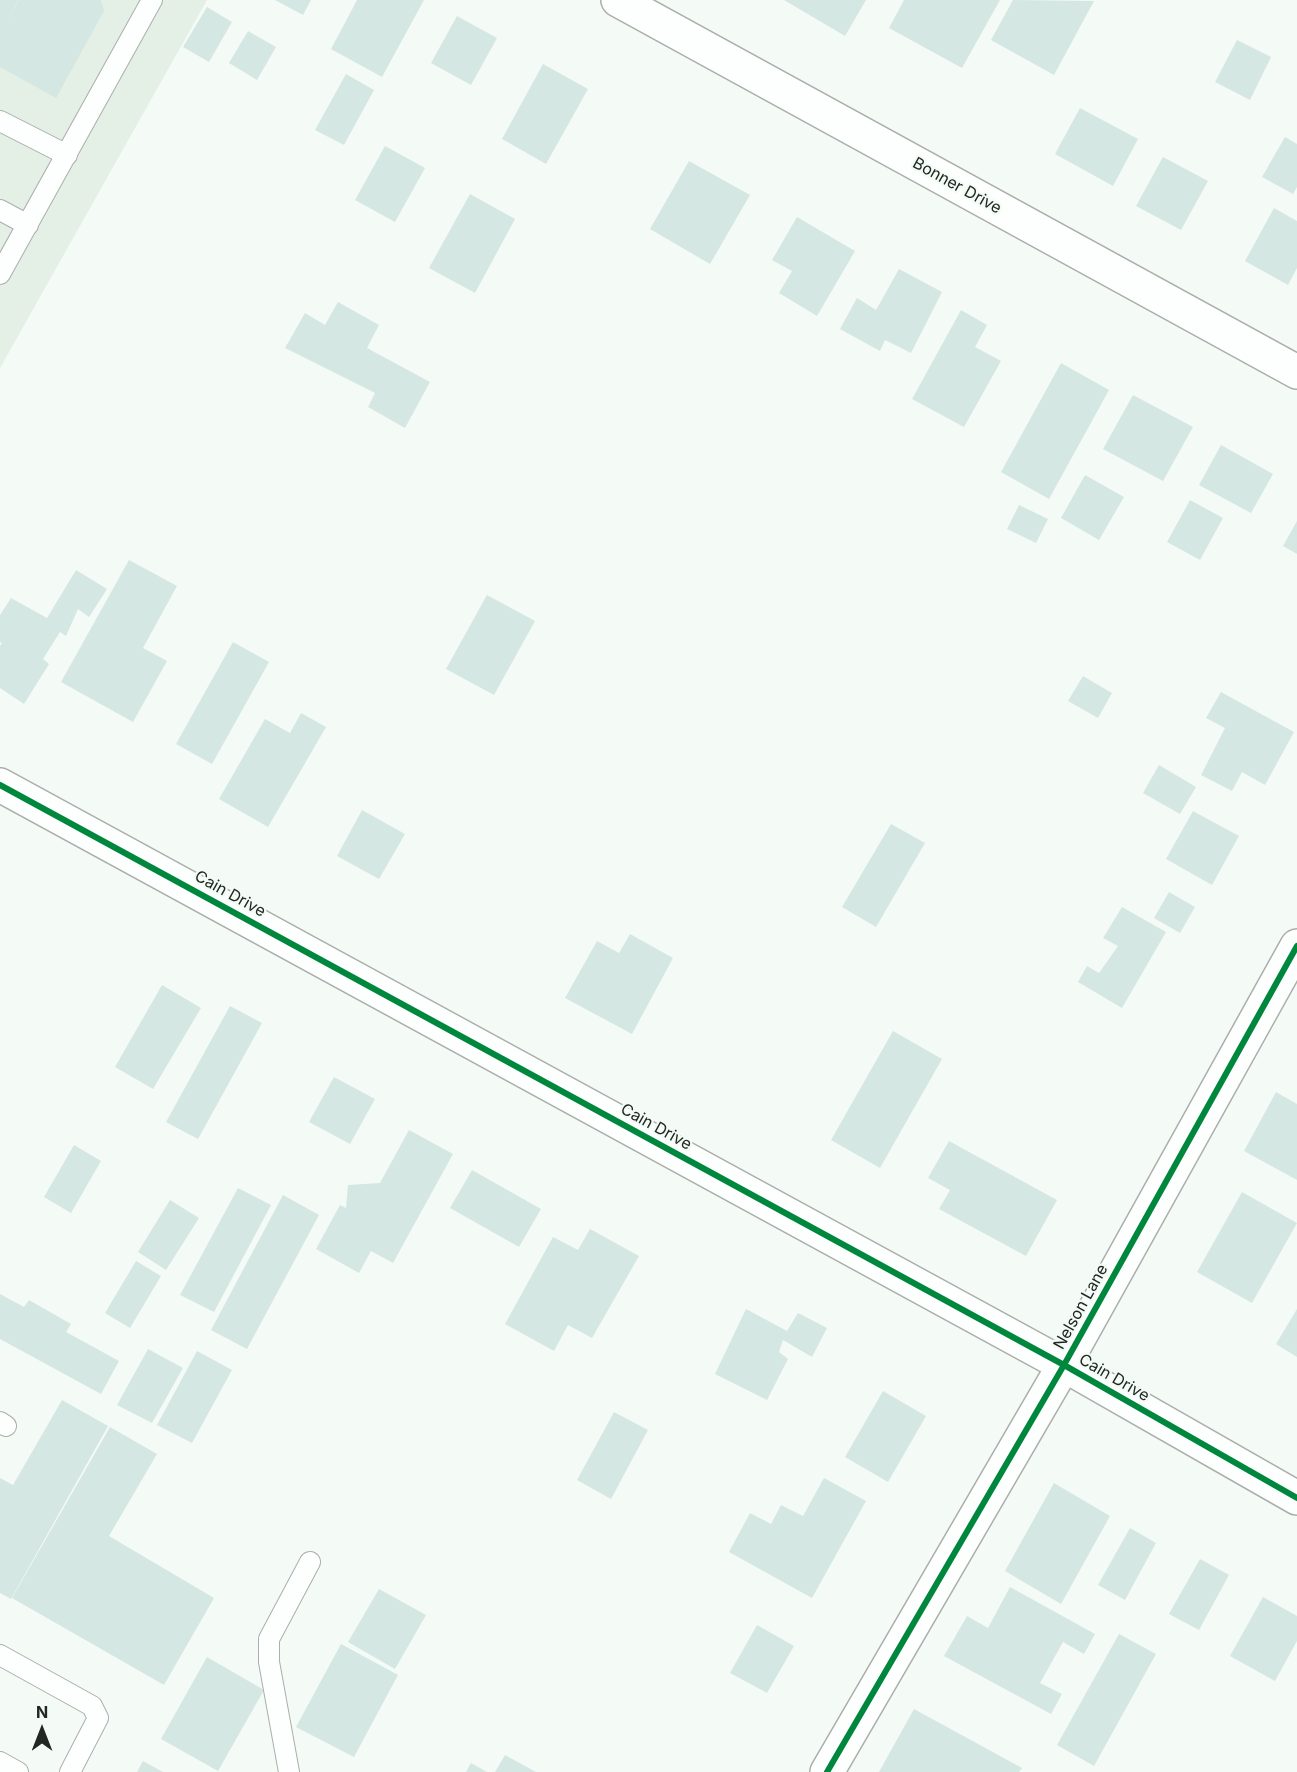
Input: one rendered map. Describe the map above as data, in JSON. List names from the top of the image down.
{
  "streets": {
    "street": ["Bonner Drive", "Cain Drive", "Nelson Lane"]
  },
  "crossings": [
    ["Cain Drive", "Nelson Lane"]
  ],
  "north": "top"
}
